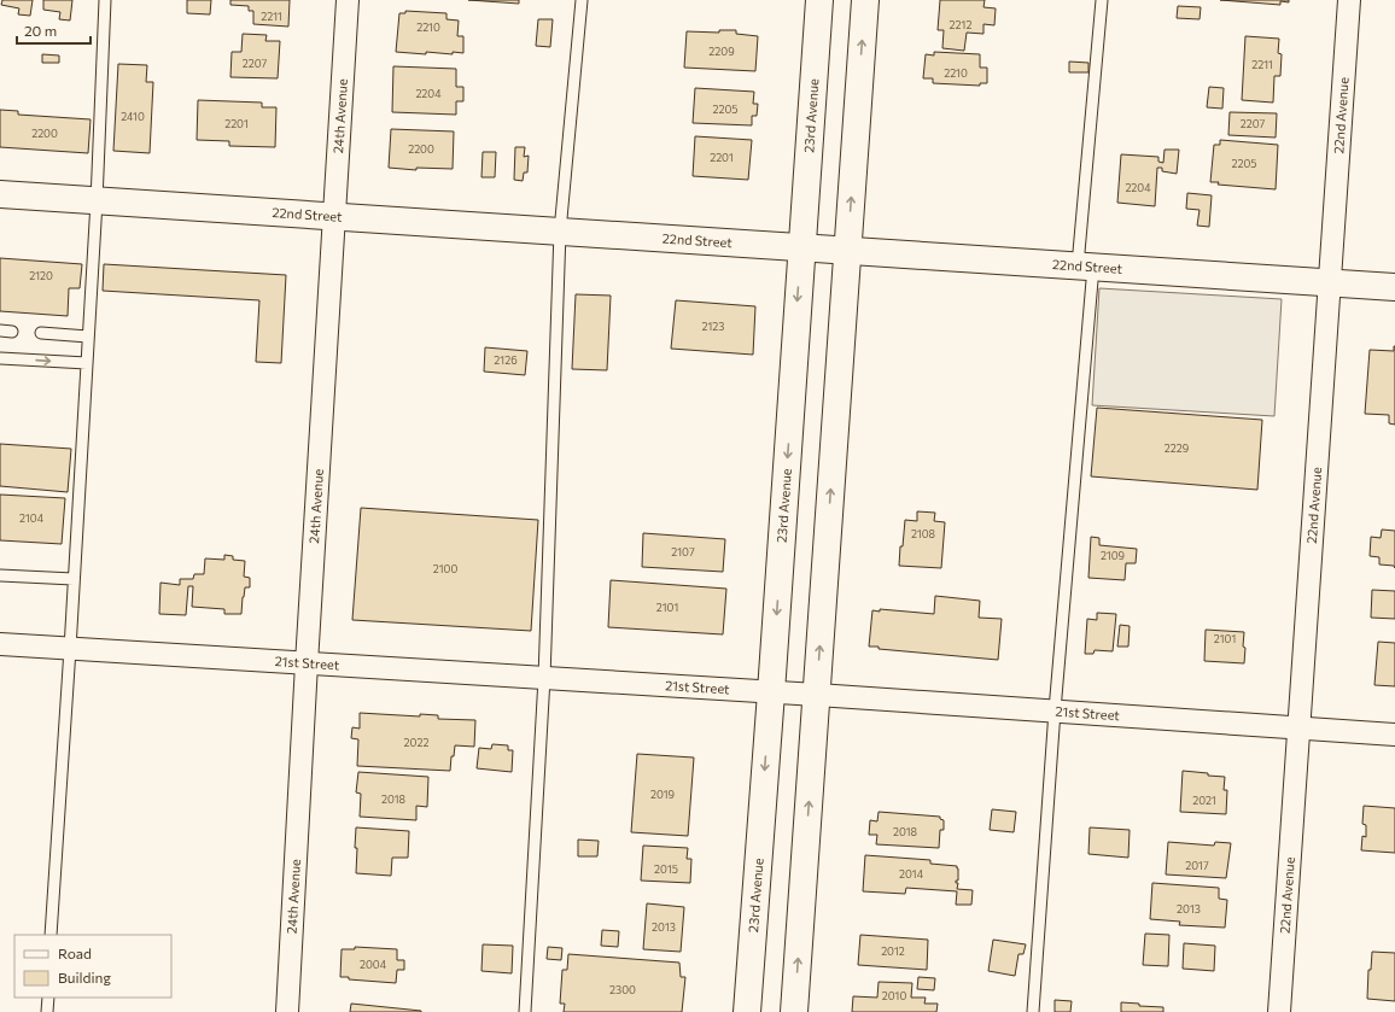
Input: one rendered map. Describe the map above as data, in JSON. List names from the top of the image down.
{
  "streets": {
    "street": [
      "24th Avenue",
      "23rd Avenue",
      "22nd Avenue",
      "22nd Street",
      "21st Street"
    ]
  },
  "crossings": [
    ["24th Avenue", "22nd Street"],
    ["24th Avenue", "21st Street"],
    ["23rd Avenue", "22nd Street"],
    ["23rd Avenue", "21st Street"],
    ["22nd Avenue", "22nd Street"],
    ["22nd Avenue", "21st Street"]
  ],
  "house_numbers": [
    "2211",
    "2212",
    "2210",
    "2209",
    "2207",
    "2211",
    "2210",
    "2204",
    "2205",
    "2410",
    "2201",
    "2207",
    "2200",
    "2200",
    "2201",
    "2205",
    "2204",
    "2120",
    "2123",
    "2126",
    "2229",
    "2104",
    "2108",
    "2107",
    "2109",
    "2100",
    "2101",
    "2101",
    "2022",
    "2019",
    "2018",
    "2021",
    "2018",
    "2017",
    "2015",
    "2014",
    "2013",
    "2013",
    "2012",
    "2004",
    "2300",
    "2010"
  ],
  "legend": ["Road", "Building"],
  "scale_bar": "20 m"
}
